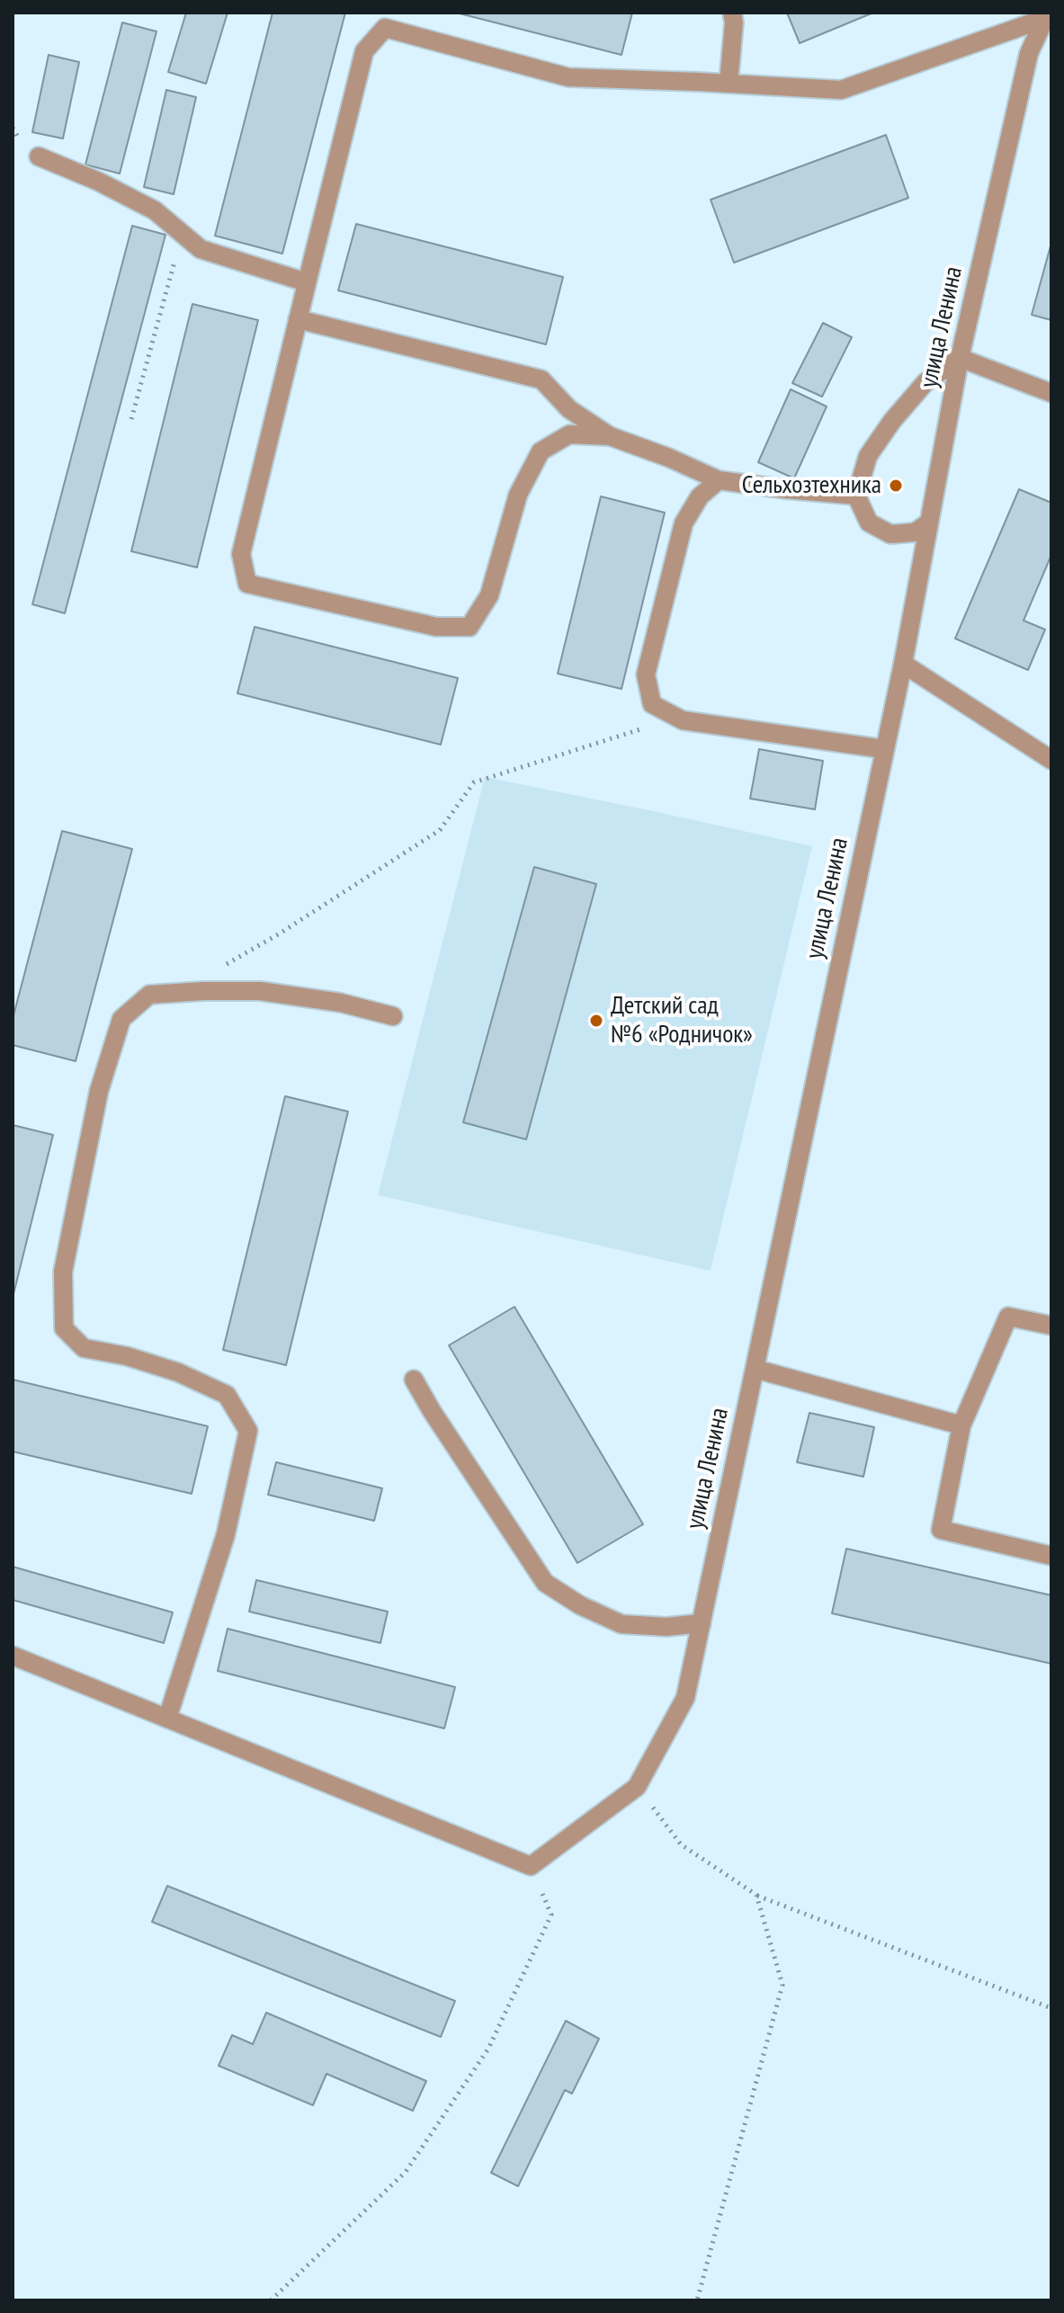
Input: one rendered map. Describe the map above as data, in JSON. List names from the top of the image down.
{
  "streets": {
    "street": ["улица Ленина"]
  },
  "places": ["Сельхозтехника", "Детский сад №6 «Родничок»"]
}
